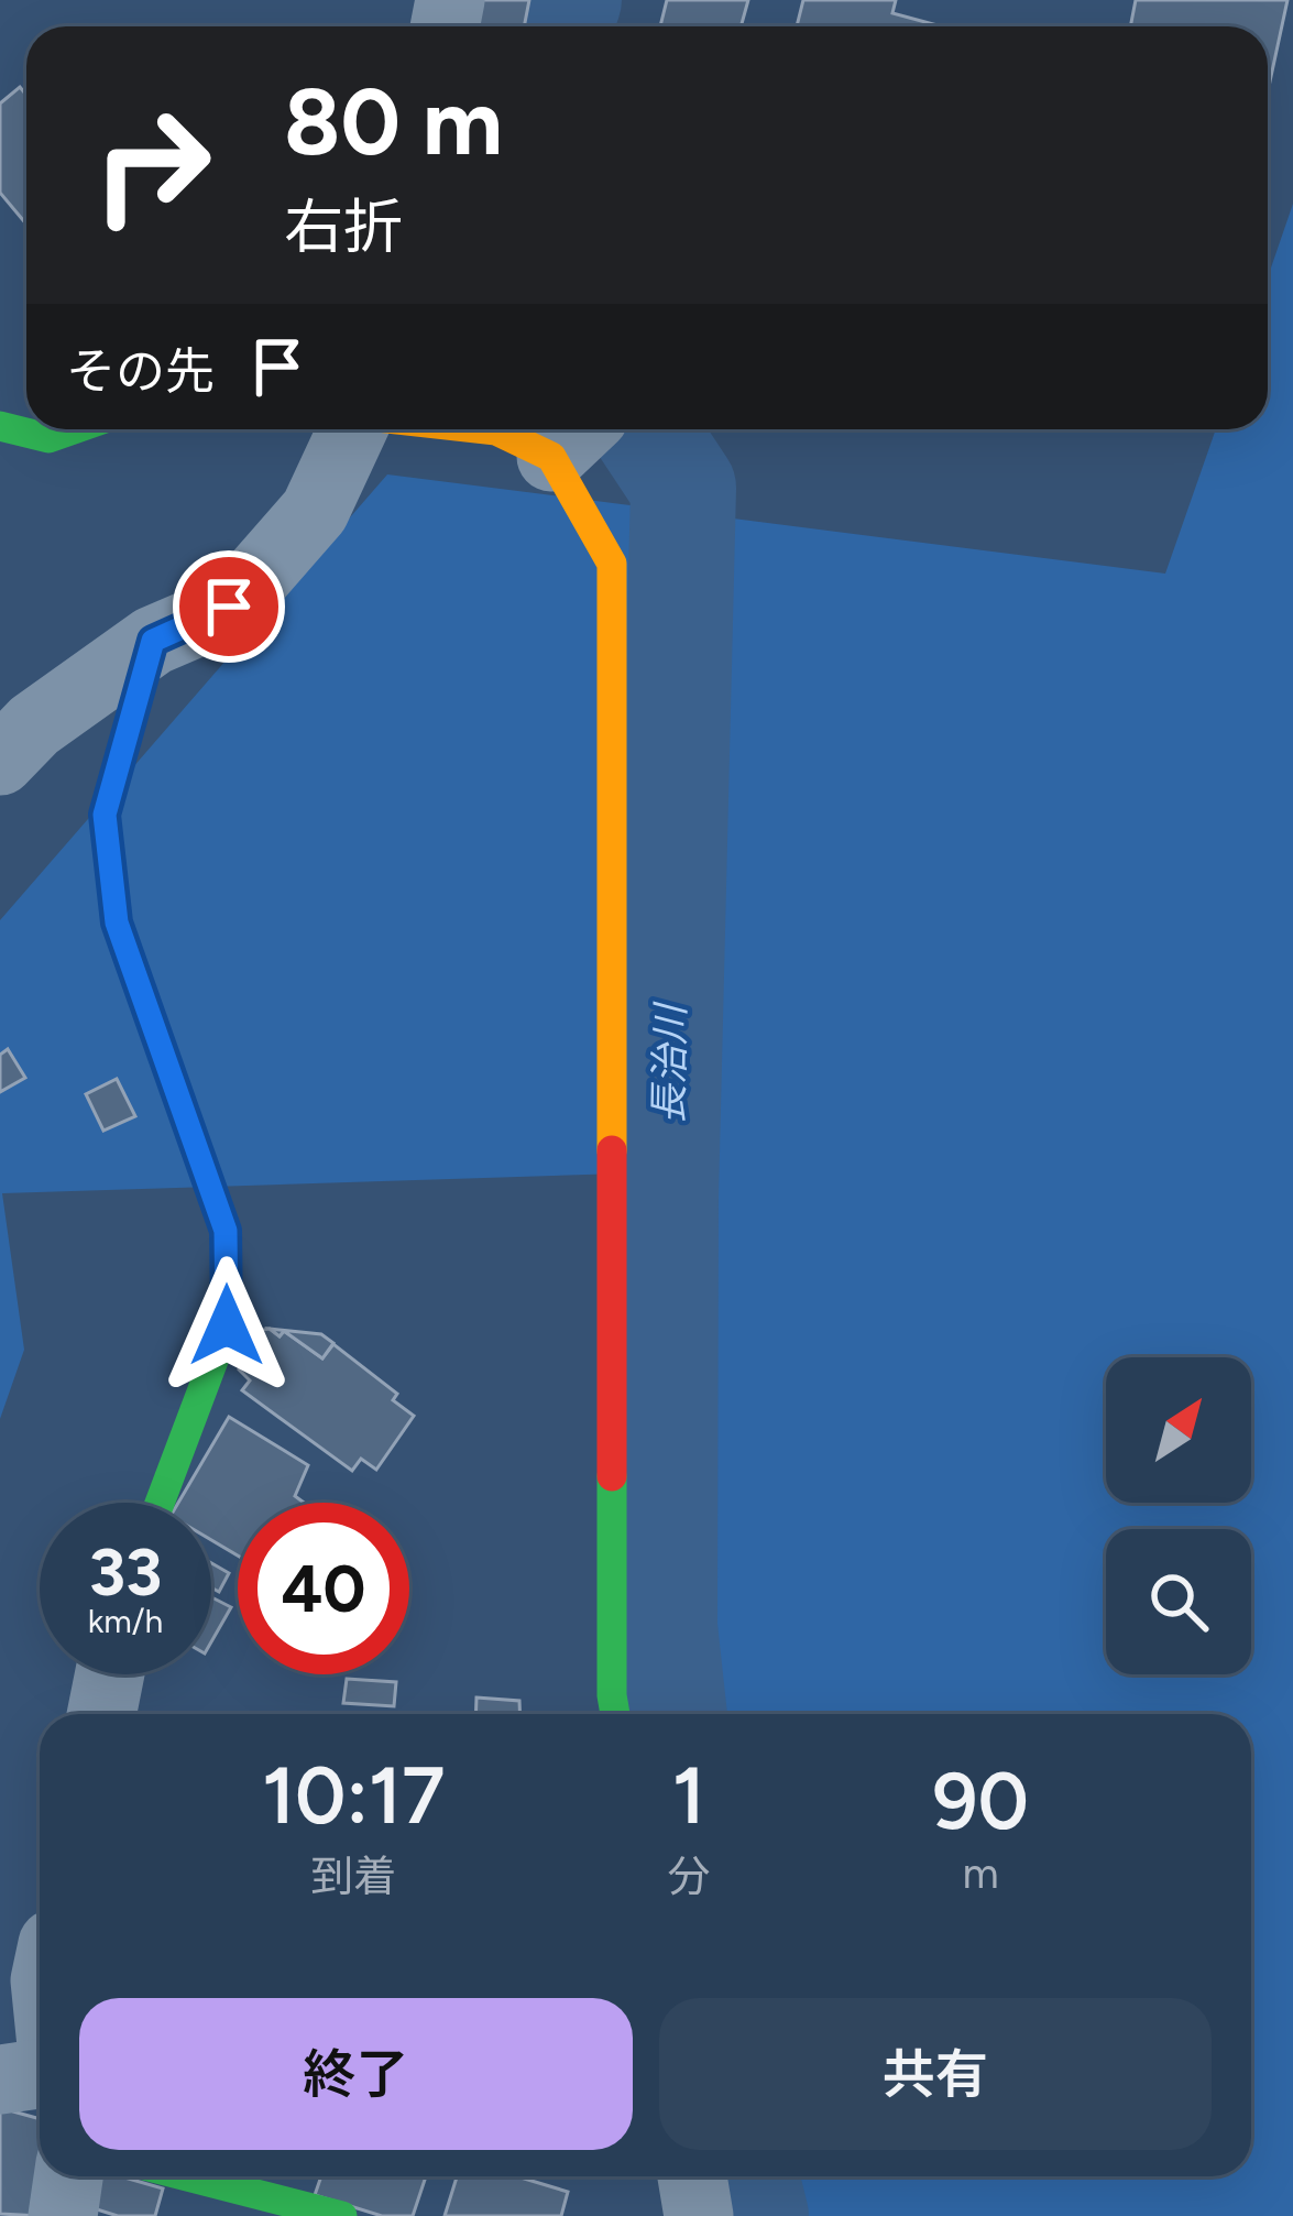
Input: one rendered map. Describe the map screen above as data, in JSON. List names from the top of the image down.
{
  "water": ["長治川"],
  "north": "top right",
  "page": {
    "turn": ["80 m", "右折"],
    "then": "その先",
    "speed": "33 km/h",
    "limit": "40",
    "eta": [
      "10:17",
      "到着",
      "1",
      "分",
      "90",
      "m"
    ],
    "buttons": ["終了", "共有"]
  }
}
